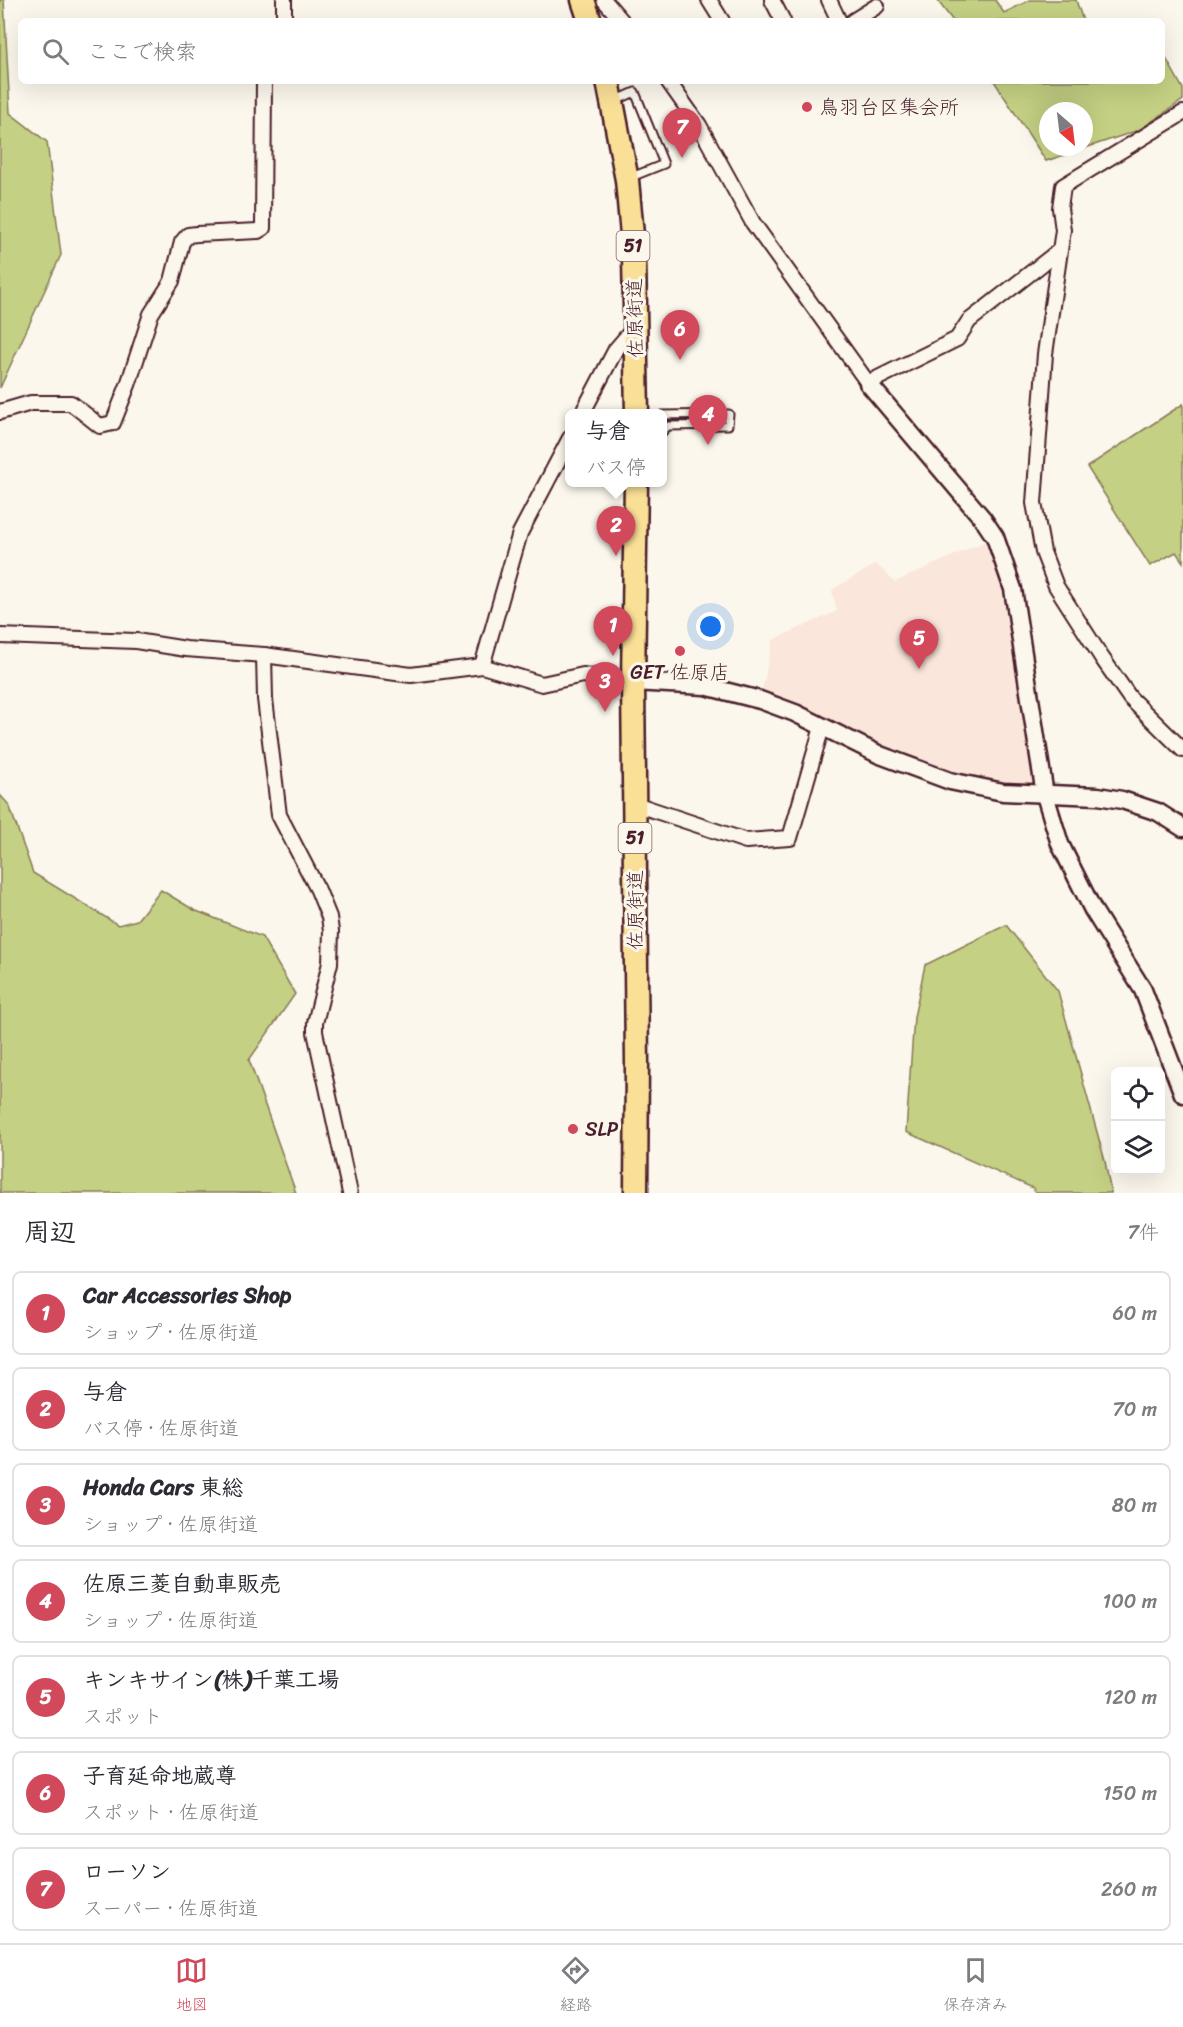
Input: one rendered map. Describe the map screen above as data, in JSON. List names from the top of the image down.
{
  "streets": {
    "highway": ["51", "佐原街道"]
  },
  "places": ["鳥羽台区集会所", "GET 佐原店", "SLP"],
  "north": "bottom right",
  "page": {
    "search": "ここで検索",
    "pins": [
      "7",
      "6",
      "4",
      "2",
      "1",
      "5",
      "3"
    ],
    "popup": ["与倉", "バス停"],
    "heading": ["周辺", "7件"],
    "list": [
      {
        "mark": "1",
        "name": "Car Accessories Shop",
        "note": "ショップ · 佐原街道",
        "value": "60 m"
      },
      {
        "mark": "2",
        "name": "与倉",
        "note": "バス停 · 佐原街道",
        "value": "70 m"
      },
      {
        "mark": "3",
        "name": "Honda Cars 東総",
        "note": "ショップ · 佐原街道",
        "value": "80 m"
      },
      {
        "mark": "4",
        "name": "佐原三菱自動車販売",
        "note": "ショップ · 佐原街道",
        "value": "100 m"
      },
      {
        "mark": "5",
        "name": "キンキサイン(株)千葉工場",
        "note": "スポット",
        "value": "120 m"
      },
      {
        "mark": "6",
        "name": "子育延命地蔵尊",
        "note": "スポット · 佐原街道",
        "value": "150 m"
      },
      {
        "mark": "7",
        "name": "ローソン",
        "note": "スーパー · 佐原街道",
        "value": "260 m"
      }
    ],
    "nav": ["地図", "経路", "保存済み"]
  }
}
